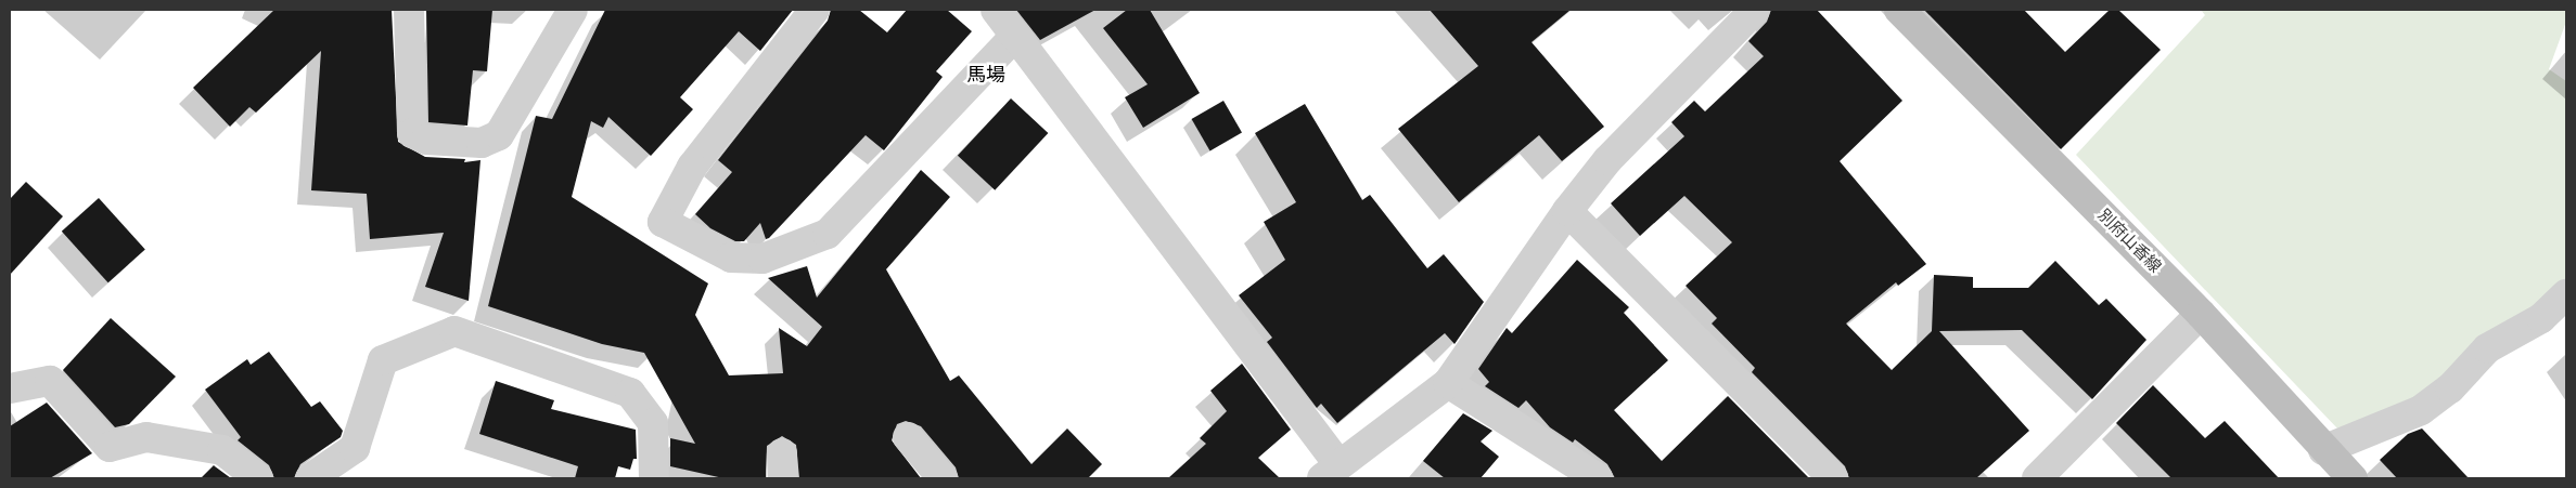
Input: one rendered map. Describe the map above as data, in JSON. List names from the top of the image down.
{
  "streets": {
    "main road": ["別府山香線"]
  },
  "districts": ["馬場"]
}
